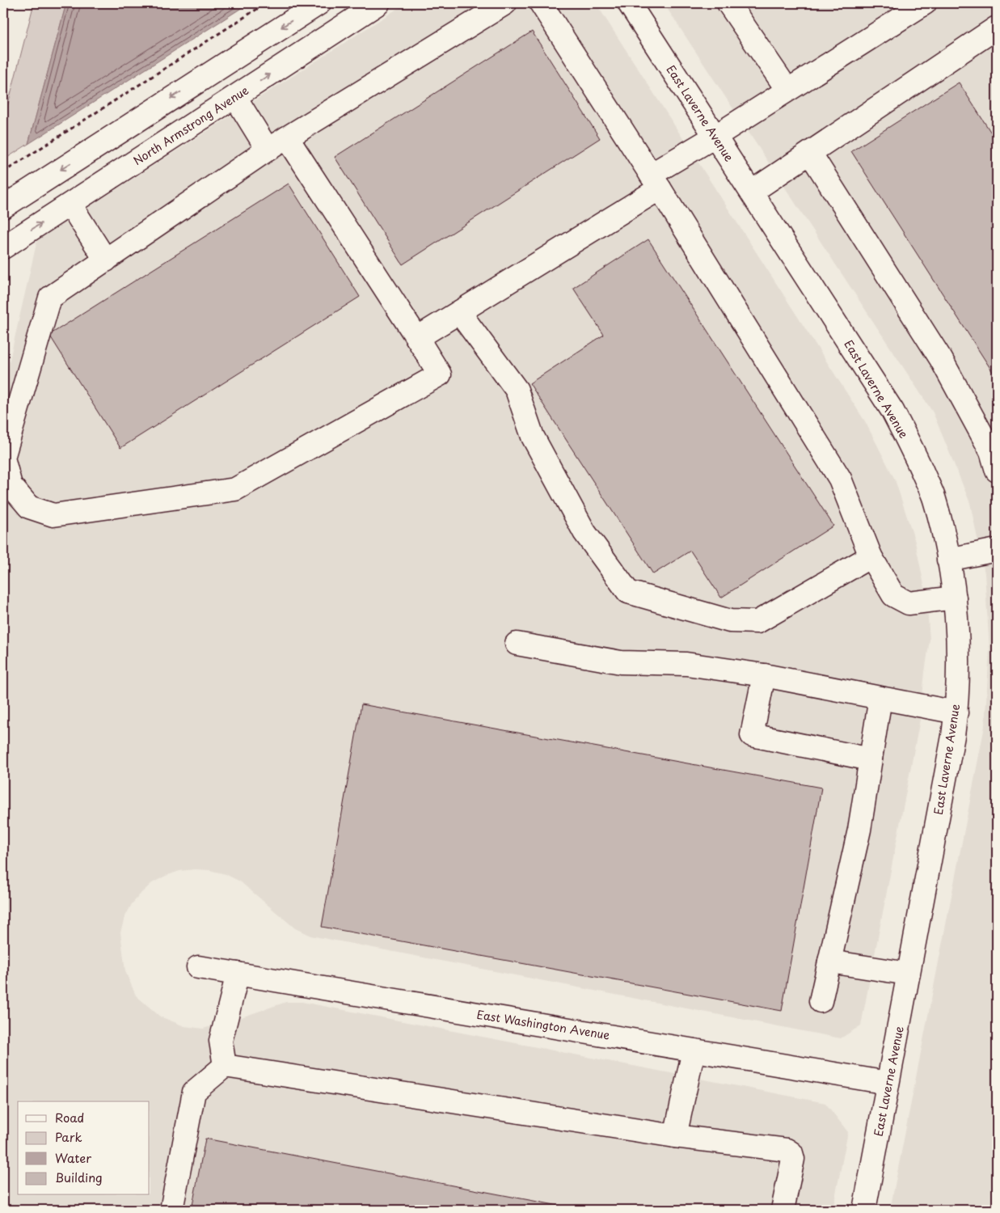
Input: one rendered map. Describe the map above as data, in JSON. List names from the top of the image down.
{
  "streets": {
    "street": ["East Laverne Avenue", "North Armstrong Avenue", "East Washington Avenue"]
  },
  "crossings": [
    ["East Laverne Avenue", "East Washington Avenue"]
  ],
  "legend": [
    "Road",
    "Park",
    "Water",
    "Building"
  ]
}
